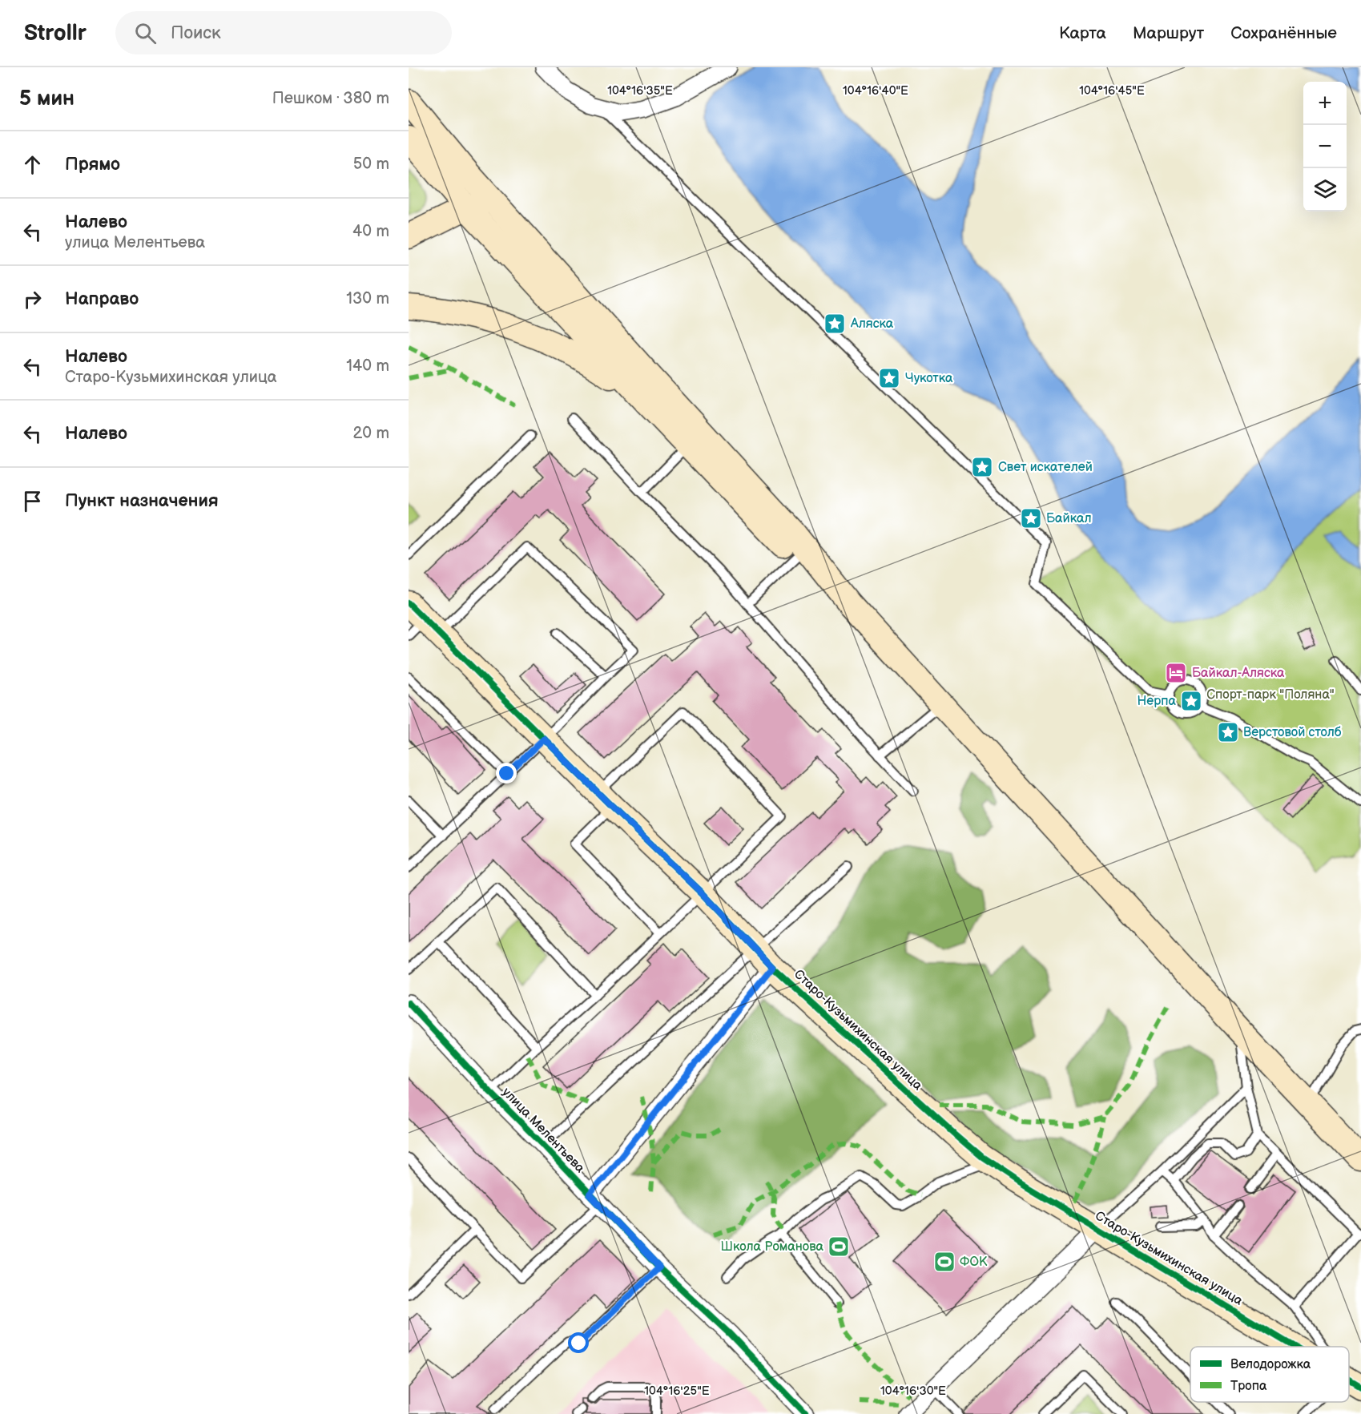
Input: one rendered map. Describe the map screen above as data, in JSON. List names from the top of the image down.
{
  "streets": {
    "main road": ["Старо-Кузьмихинская улица"],
    "street": ["улица Мелентьева"]
  },
  "parks": ["Спорт-парк \"Поляна\""],
  "places": {
    "place": [
      "Аляска",
      "Чукотка",
      "Свет искателей",
      "Байкал",
      "Нерпа",
      "Верстовой столб"
    ],
    "hotel": ["Байкал-Аляска"],
    "sports": ["Школа Романова", "ФОК"]
  },
  "legend": ["Велодорожка", "Тропа"],
  "page": {
    "header": "Strollr",
    "search": "Поиск",
    "nav": ["Карта", "Маршрут", "Сохранённые"],
    "heading": ["5 мин", "Пешком · 380 m"],
    "map_buttons": ["+", "−"],
    "list": [
      ["Прямо", "50 m"],
      ["Налево", "улица Мелентьева", "40 m"],
      ["Направо", "130 m"],
      ["Налево", "Старо-Кузьмихинская улица", "140 m"],
      ["Налево", "20 m"],
      "Пункт назначения"
    ]
  },
  "coordinates": [
    "104°16'35\"E",
    "104°16'40\"E",
    "104°16'45\"E",
    "104°16'25\"E",
    "104°16'30\"E"
  ]
}
